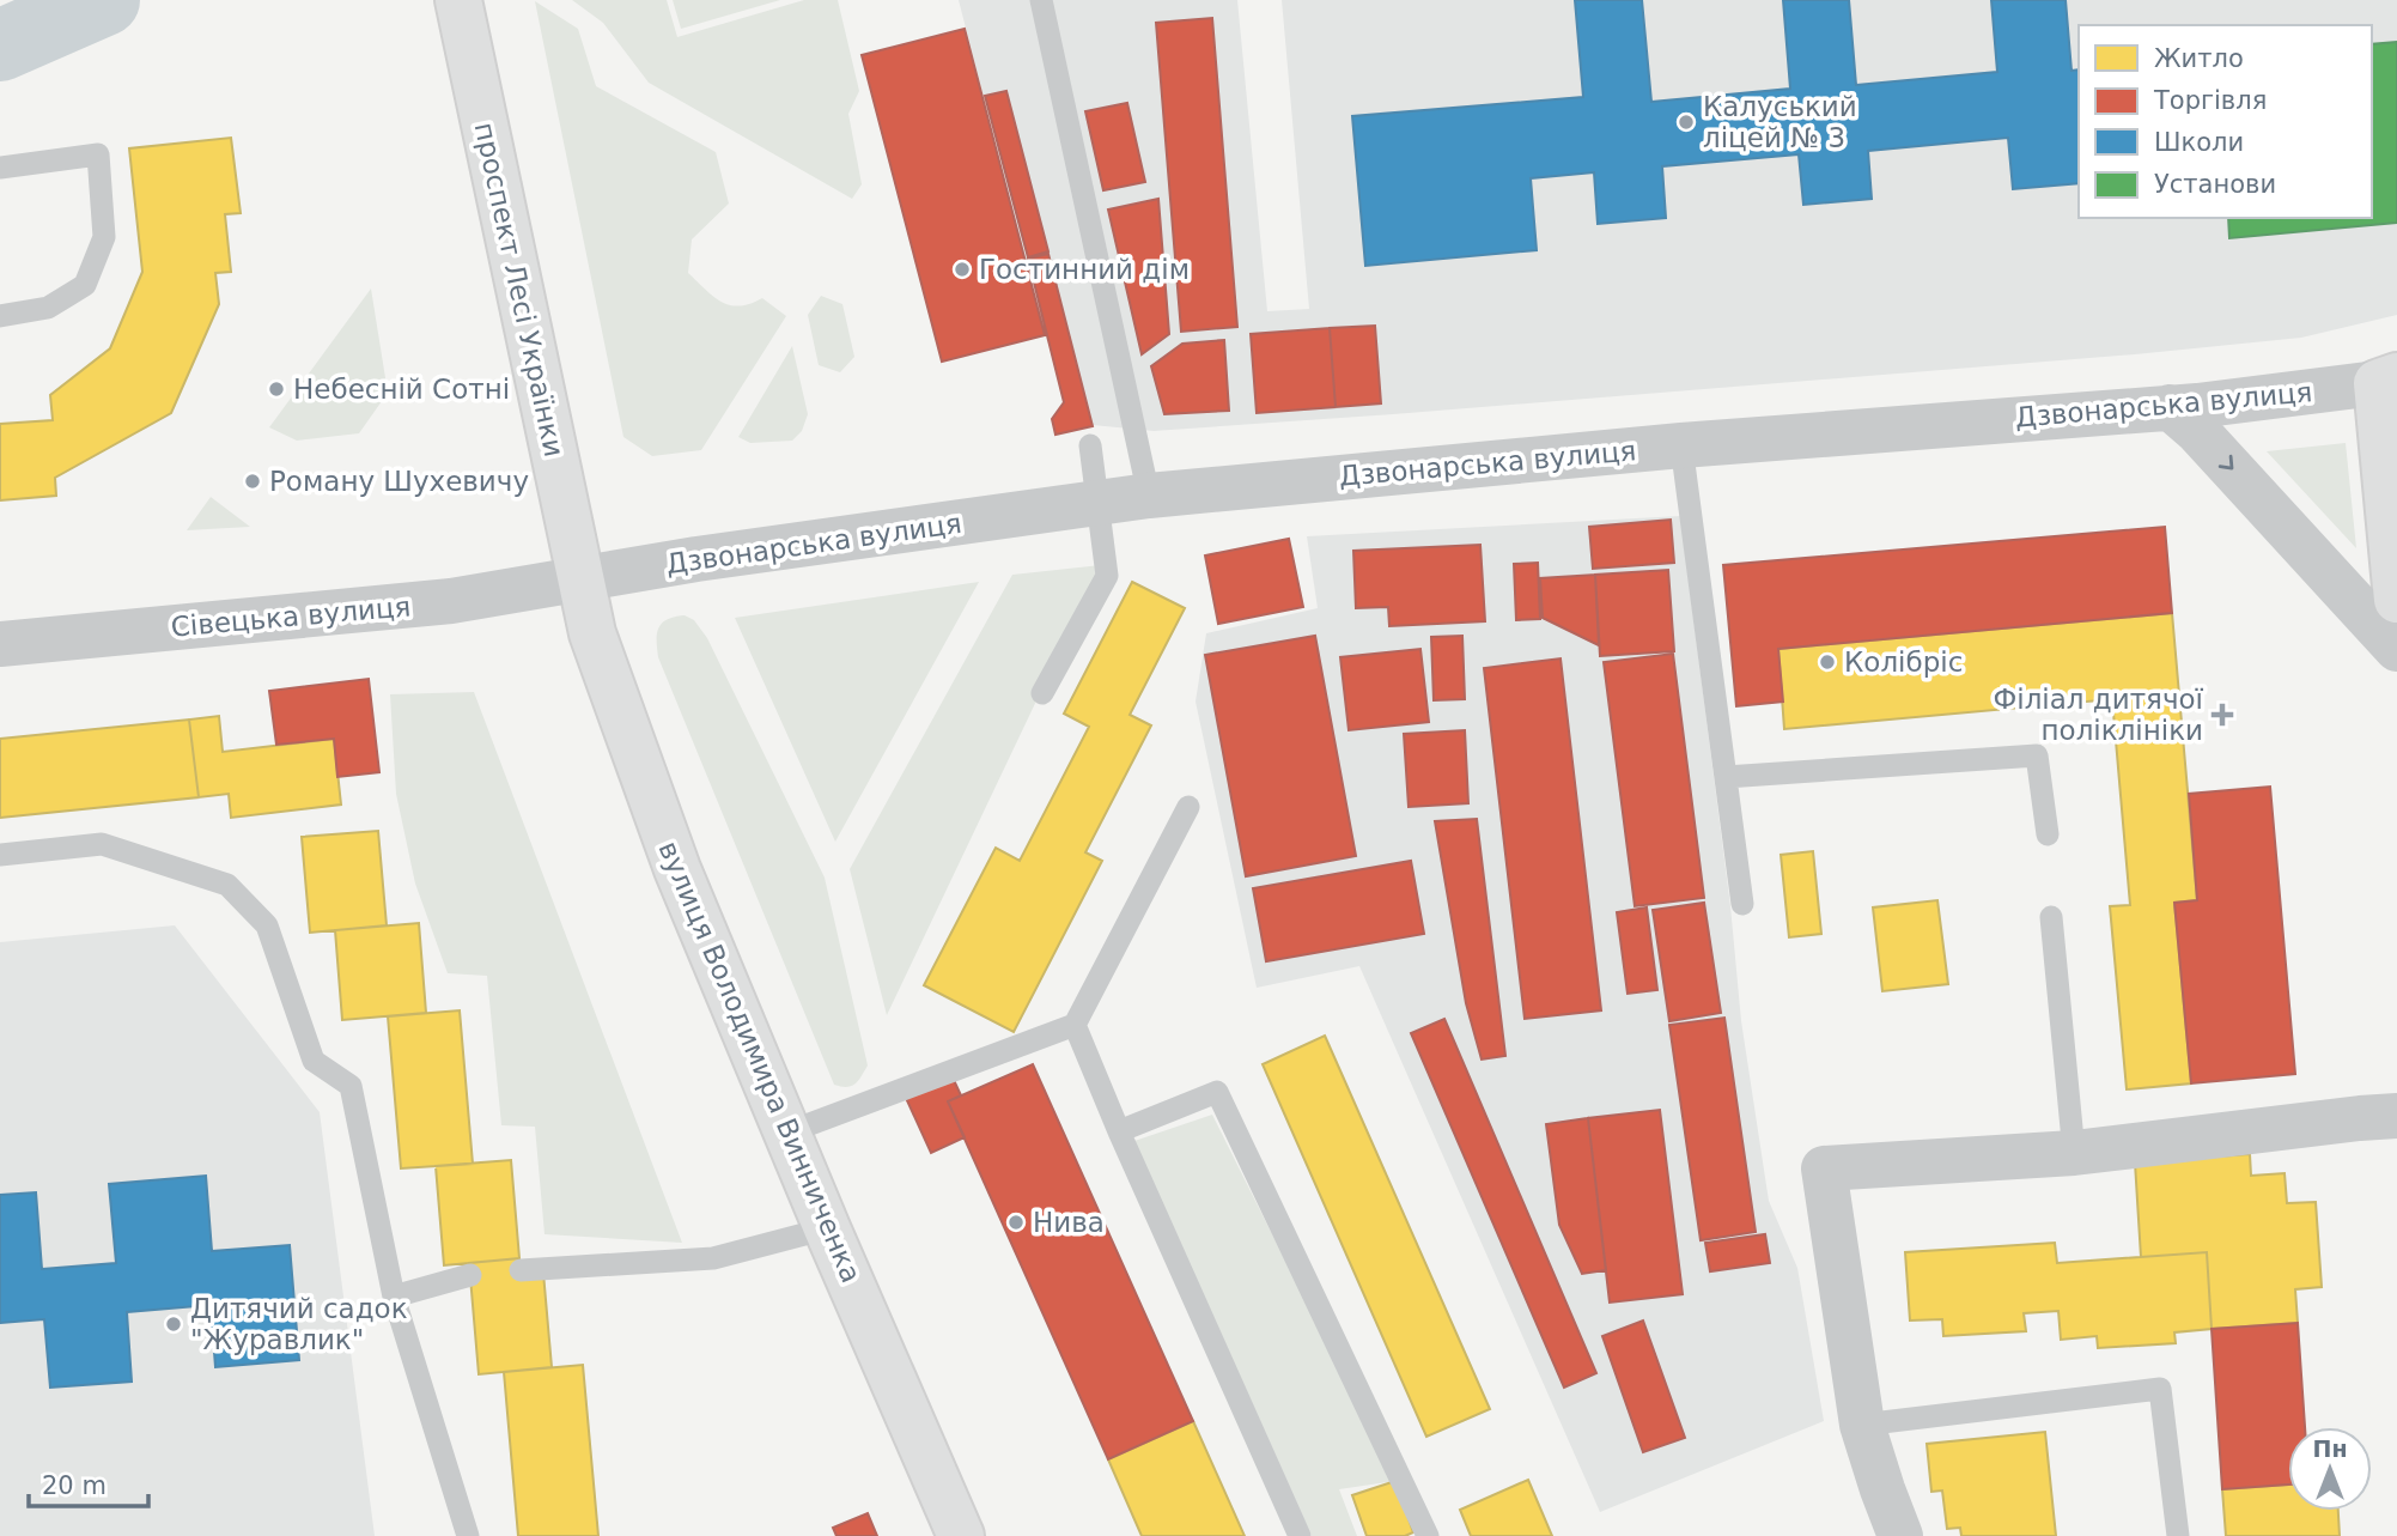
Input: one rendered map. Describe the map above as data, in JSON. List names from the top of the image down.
{
  "streets": {
    "main road": ["проспект Лесі Українки", "вулиця Володимира Винниченка"],
    "street": ["Дзвонарська вулиця", "Сівецька вулиця"]
  },
  "crossings": [
    ["проспект Лесі Українки", "Дзвонарська вулиця"],
    ["проспект Лесі Українки", "Сівецька вулиця"],
    ["проспект Лесі Українки", "вулиця Володимира Винниченка"],
    ["Дзвонарська вулиця", "Сівецька вулиця"],
    ["Дзвонарська вулиця", "вулиця Володимира Винниченка"],
    ["Сівецька вулиця", "вулиця Володимира Винниченка"]
  ],
  "places": {
    "other": [
      "Калуський ліцей № 3",
      "Гостинний дім",
      "Небесній Сотні",
      "Роману Шухевичу",
      "Колібріс",
      "Нива",
      "Дитячий садок \"Журавлик\""
    ],
    "health": ["Філіал дитячої поліклініки"]
  },
  "legend": [
    "Житло",
    "Торгівля",
    "Школи",
    "Установи"
  ],
  "scale_bar": "20 m",
  "north": "top"
}
